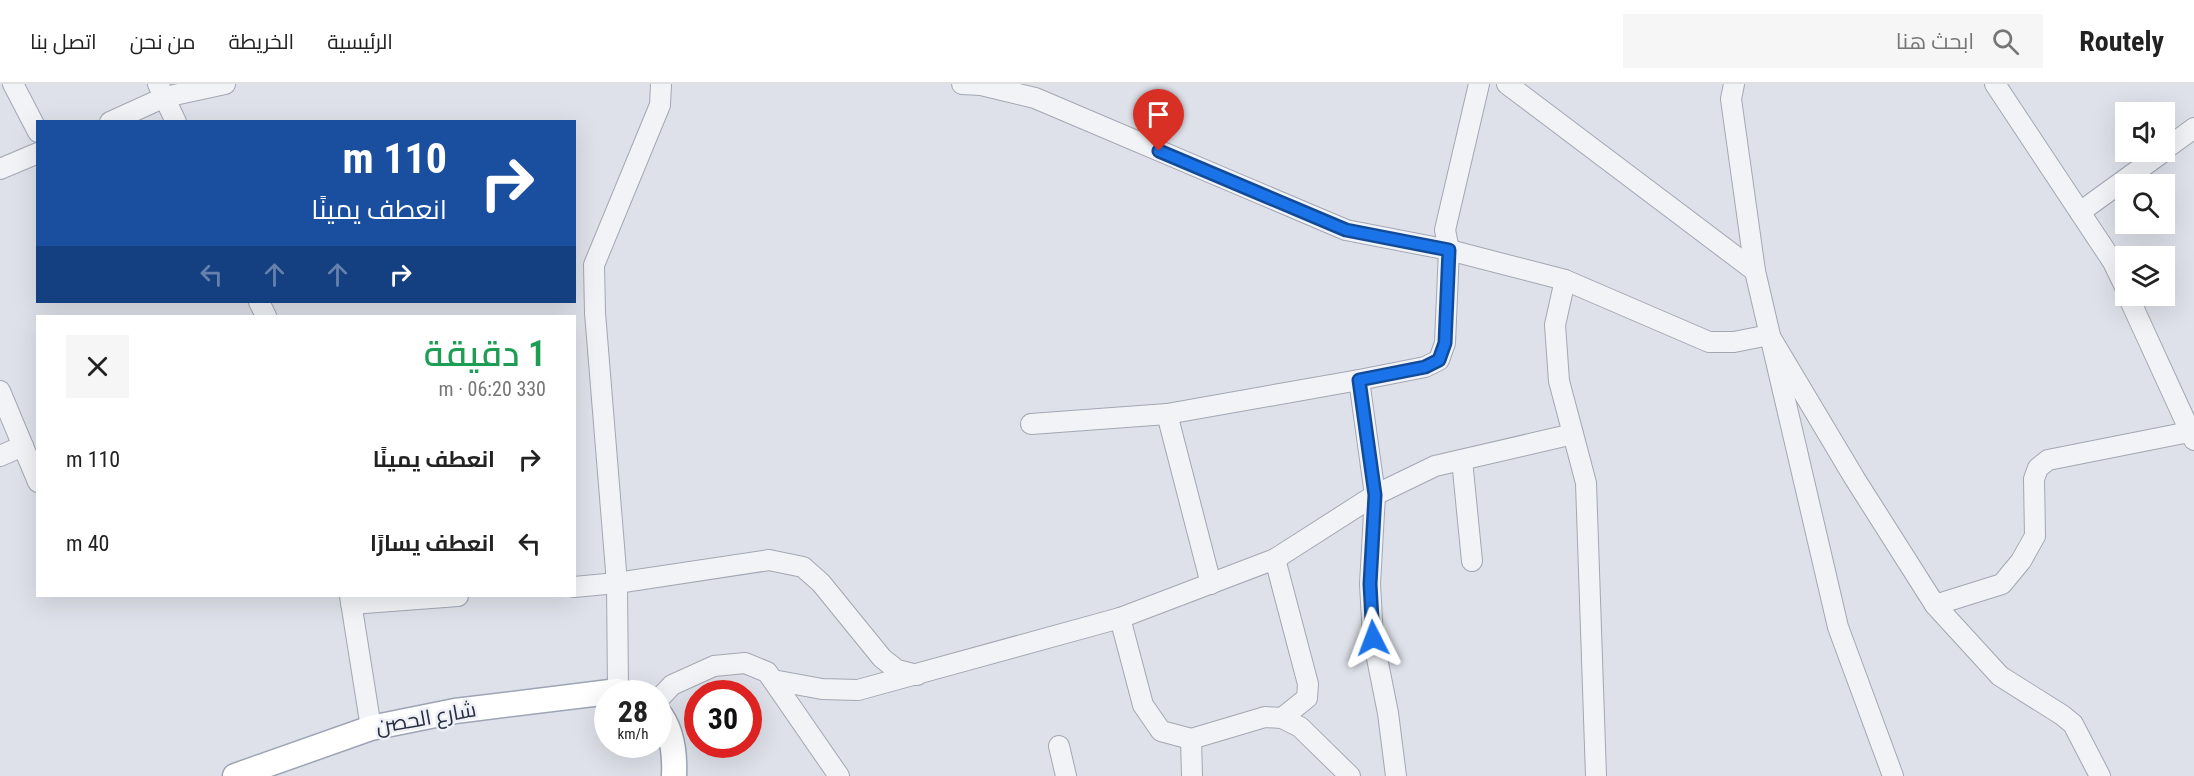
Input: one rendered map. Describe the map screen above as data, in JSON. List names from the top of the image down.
{
  "streets": {
    "main road": ["شارع الحصن"]
  },
  "page": {
    "header": "Routely",
    "search": "ابحث هنا",
    "nav": [
      "الرئيسية",
      "الخريطة",
      "من نحن",
      "اتصل بنا"
    ],
    "turn": ["110 m", "انعطف يمينًا"],
    "heading": ["1 دقيقة", "330 m · 06:20"],
    "list": [
      {
        "name": "انعطف يمينًا",
        "value": "110 m"
      },
      {
        "name": "انعطف يسارًا",
        "value": "40 m"
      }
    ],
    "speed": "28 km/h",
    "limit": "30"
  }
}
